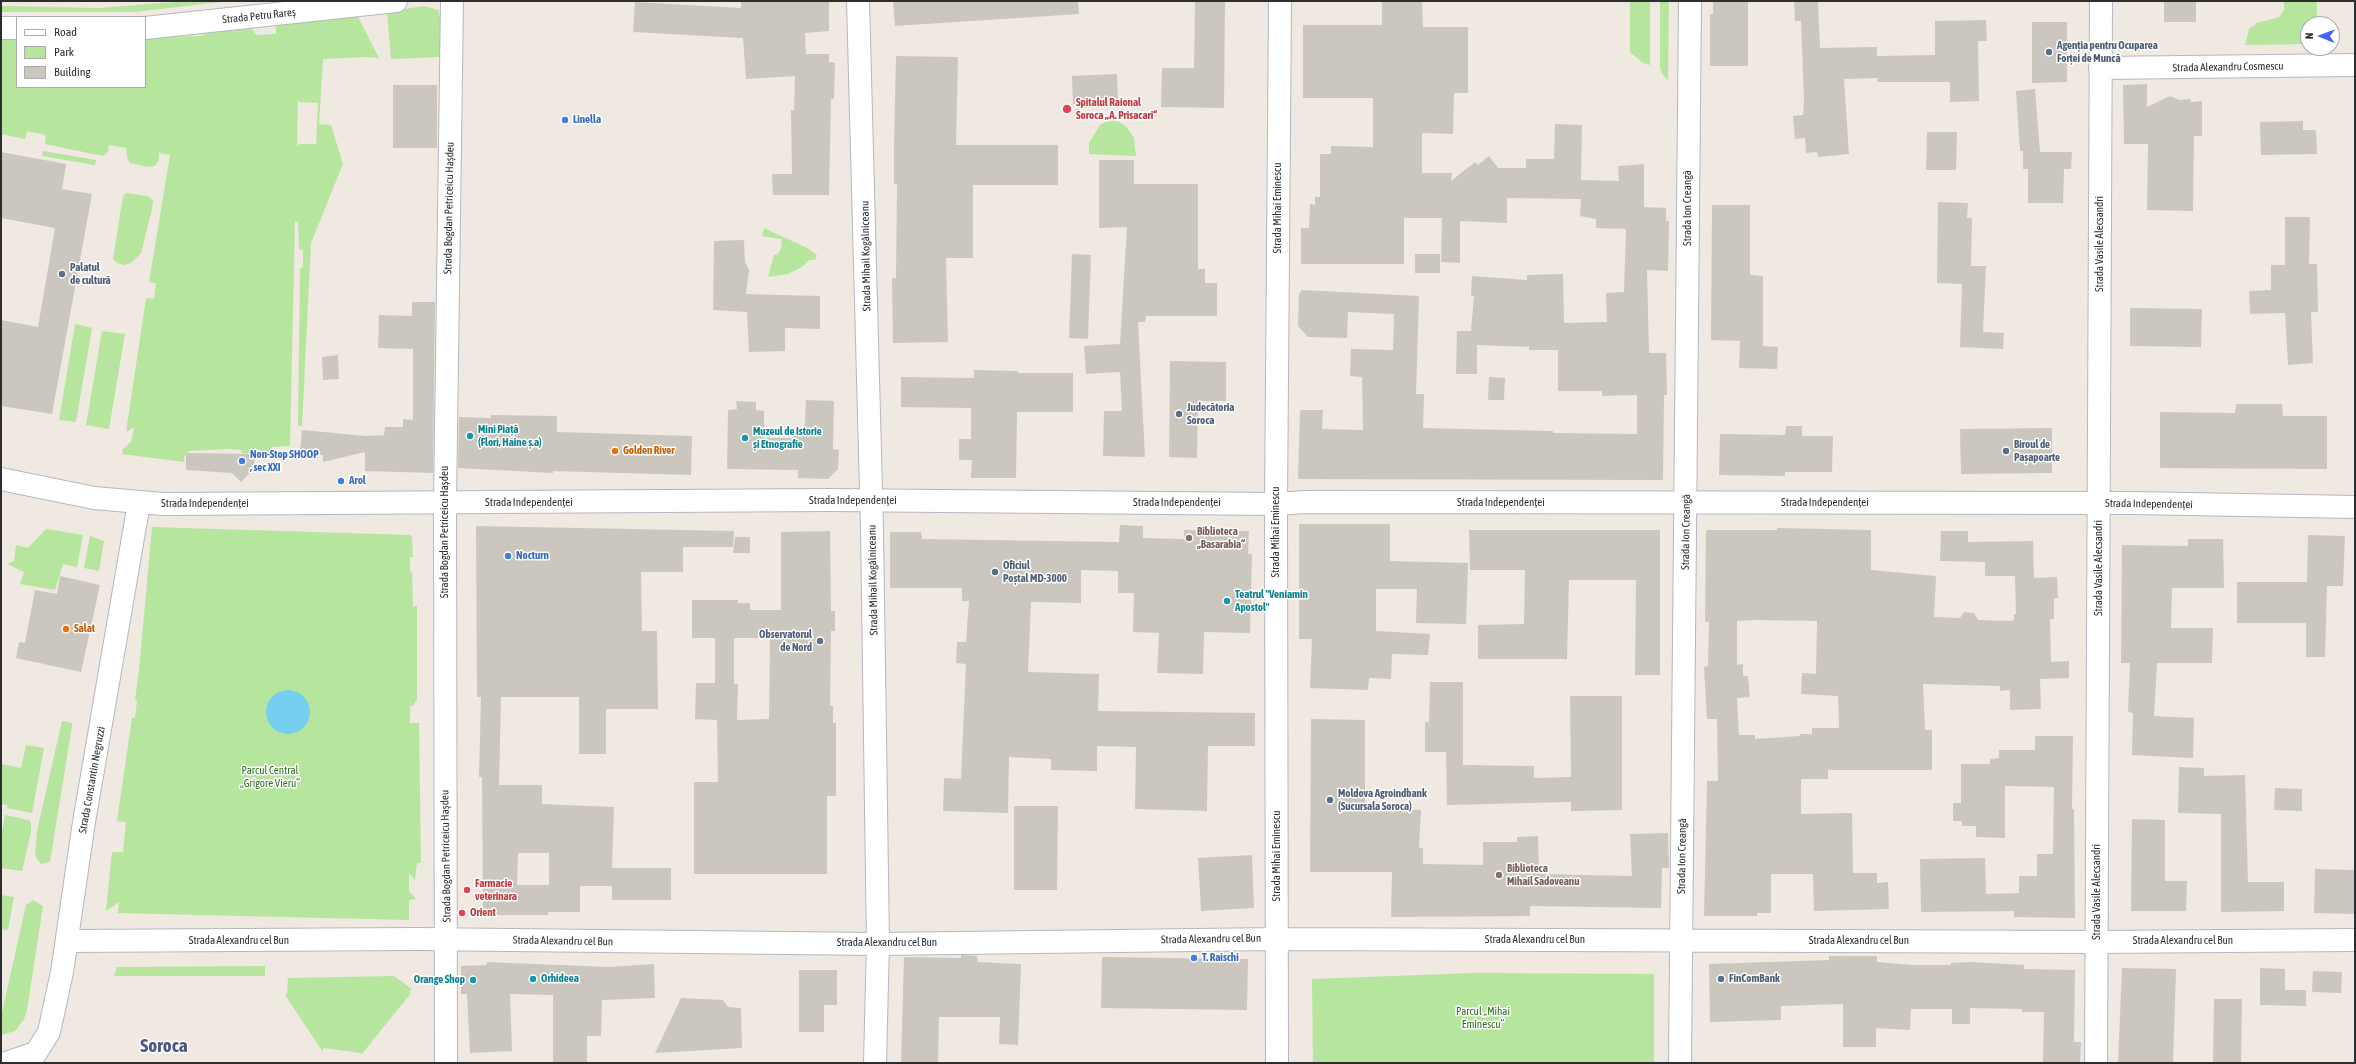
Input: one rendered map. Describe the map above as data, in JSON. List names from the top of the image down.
{
  "streets": {
    "street": [
      "Strada Petru Rareș",
      "Strada Alexandru Cosmescu",
      "Strada Bogdan Petriceicu Hașdeu",
      "Strada Mihai Eminescu",
      "Strada Ion Creangă",
      "Strada Vasile Alecsandri",
      "Strada Mihail Kogălniceanu",
      "Strada Independenței",
      "Strada Constantin Negruzzi",
      "Strada Alexandru cel Bun"
    ]
  },
  "crossings": [
    ["Strada Alexandru Cosmescu", "Strada Vasile Alecsandri"],
    ["Strada Bogdan Petriceicu Hașdeu", "Strada Independenței"],
    ["Strada Bogdan Petriceicu Hașdeu", "Strada Alexandru cel Bun"],
    ["Strada Mihai Eminescu", "Strada Independenței"],
    ["Strada Mihai Eminescu", "Strada Alexandru cel Bun"],
    ["Strada Ion Creangă", "Strada Independenței"],
    ["Strada Ion Creangă", "Strada Alexandru cel Bun"],
    ["Strada Vasile Alecsandri", "Strada Independenței"],
    ["Strada Vasile Alecsandri", "Strada Alexandru cel Bun"],
    ["Strada Mihail Kogălniceanu", "Strada Independenței"],
    ["Strada Mihail Kogălniceanu", "Strada Alexandru cel Bun"],
    ["Strada Independenței", "Strada Constantin Negruzzi"],
    ["Strada Constantin Negruzzi", "Strada Alexandru cel Bun"]
  ],
  "districts": ["Soroca"],
  "parks": ["Parcul Central „Grigore Vieru”", "Parcul „Mihai Eminescu”"],
  "places": [
    "Agenția pentru Ocuparea Forței de Muncă",
    "Spitalul Raional Soroca „A. Prisacari“",
    "Linella",
    "Palatul de cultură",
    "Judecătoria Soroca",
    "Mini Piață (Flori, Haine ș.a)",
    "Muzeul de Istorie și Etnografie",
    "Golden River",
    "Biroul de Pașapoarte",
    "Non-Stop SHOOP , sec XXI",
    "Arol",
    "Biblioteca „Basarabia“",
    "Nocturn",
    "Oficiul Poștal MD-3000",
    "Teatrul \"Veniamin Apostol\"",
    "Salat",
    "Observatorul de Nord",
    "Moldova Agroindbank (Sucursala Soroca)",
    "Biblioteca Mihail Sadoveanu",
    "Farmacie veterinara",
    "Orient",
    "T. Raischi",
    "Orhideea",
    "FinComBank",
    "Orange Shop"
  ],
  "legend": ["Road", "Park", "Building"],
  "north": "left"
}
